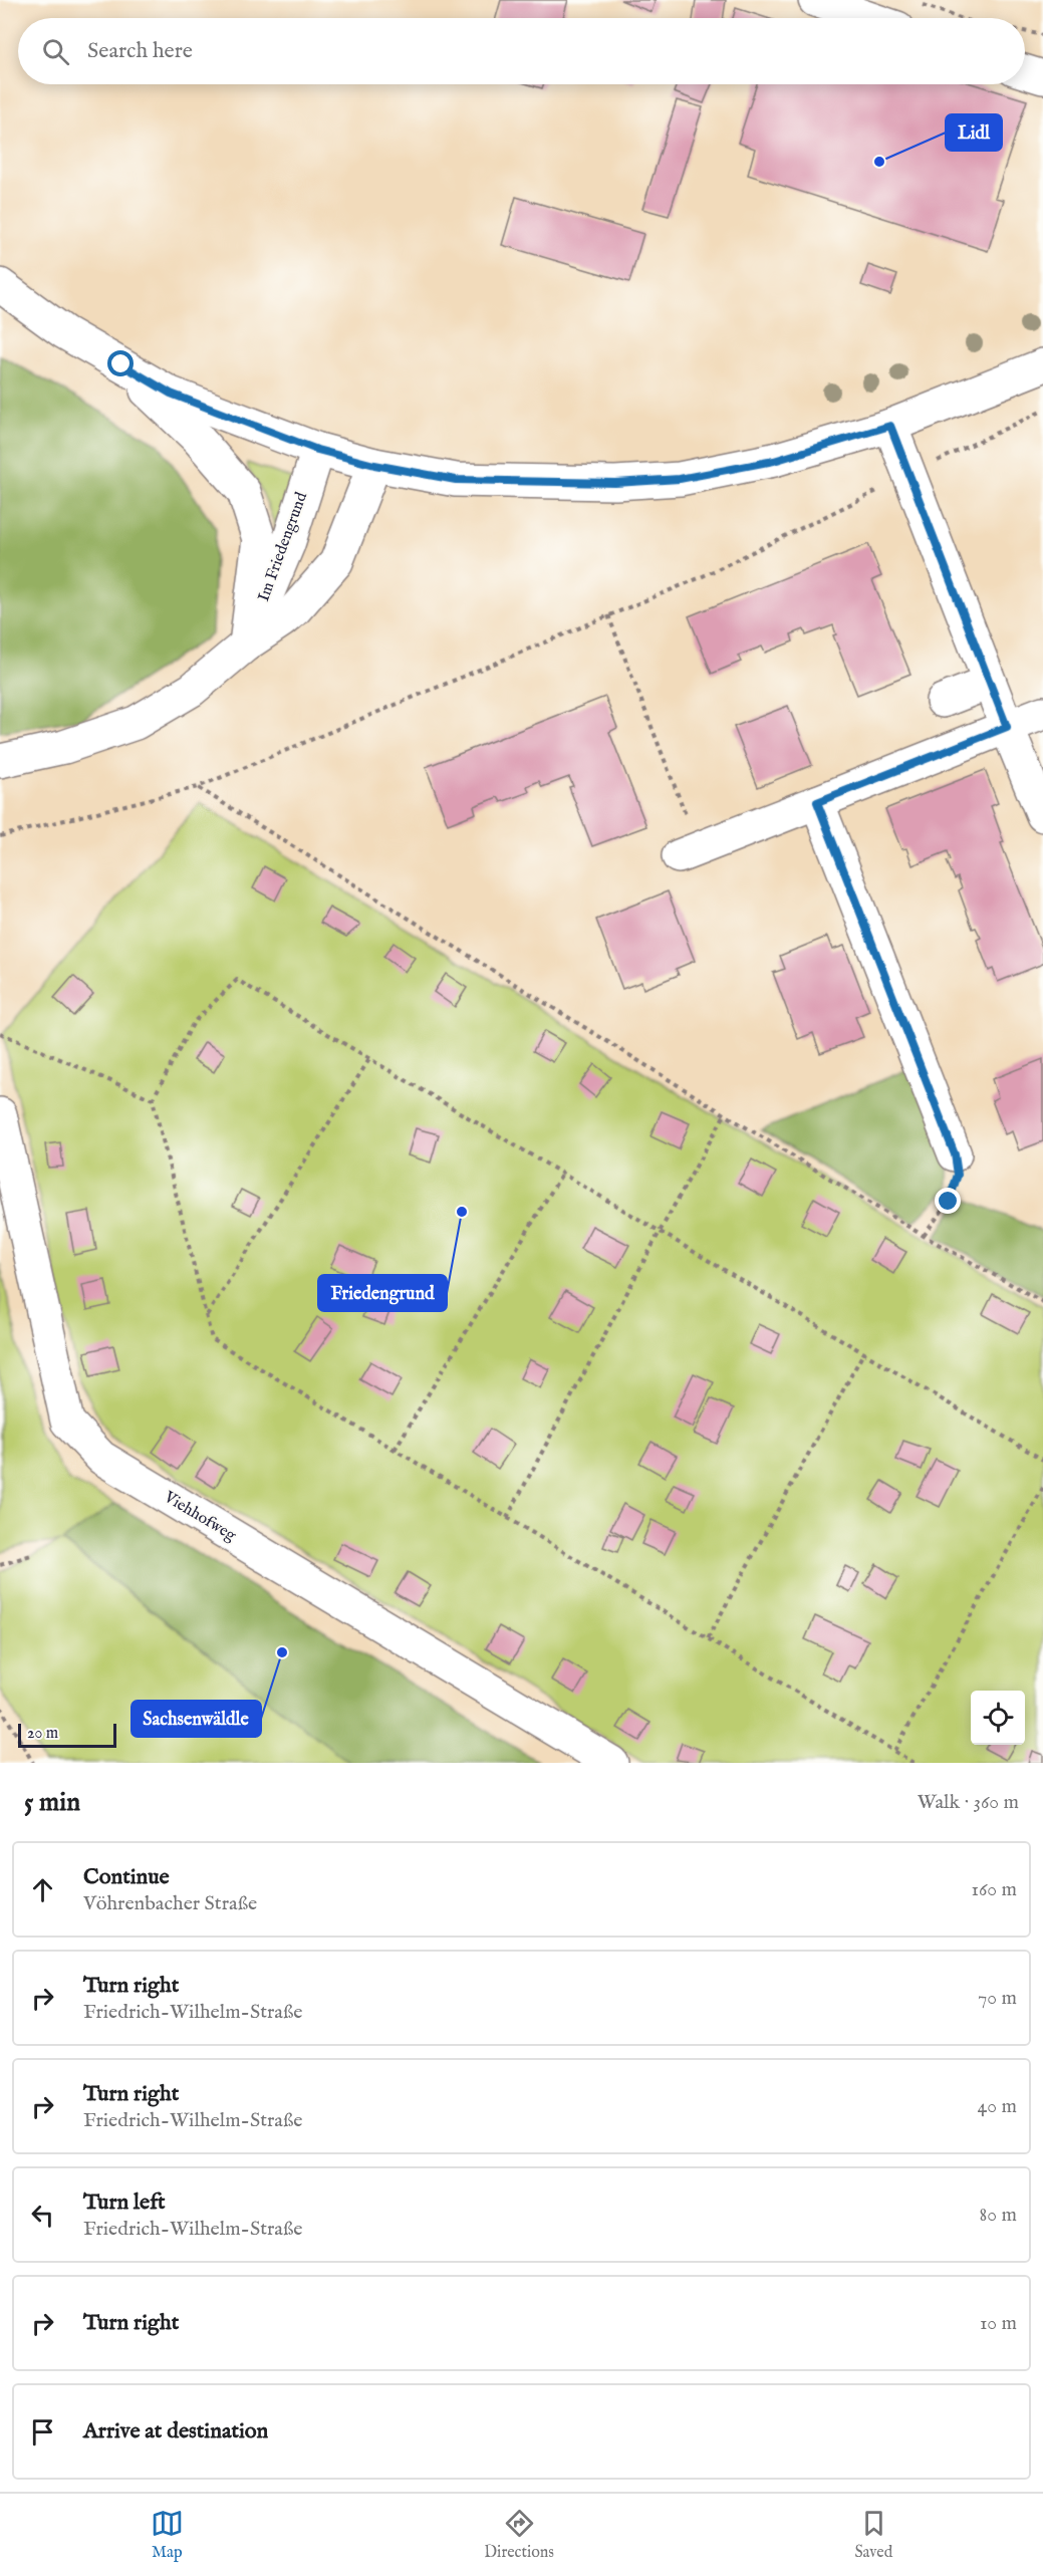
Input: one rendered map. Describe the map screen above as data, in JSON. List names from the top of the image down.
{
  "streets": {
    "street": ["Im Friedengrund", "Viehhofweg"]
  },
  "places": ["Lidl", "Friedengrund", "Sachsenwäldle"],
  "scale_bar": "20 m",
  "page": {
    "search": "Search here",
    "scale": "20 m",
    "heading": ["5 min", "Walk · 360 m"],
    "list": [
      ["Continue", "Vöhrenbacher Straße", "160 m"],
      ["Turn right", "Friedrich-Wilhelm-Straße", "70 m"],
      ["Turn right", "Friedrich-Wilhelm-Straße", "40 m"],
      ["Turn left", "Friedrich-Wilhelm-Straße", "80 m"],
      ["Turn right", "10 m"],
      "Arrive at destination"
    ],
    "nav": ["Map", "Directions", "Saved"]
  }
}
